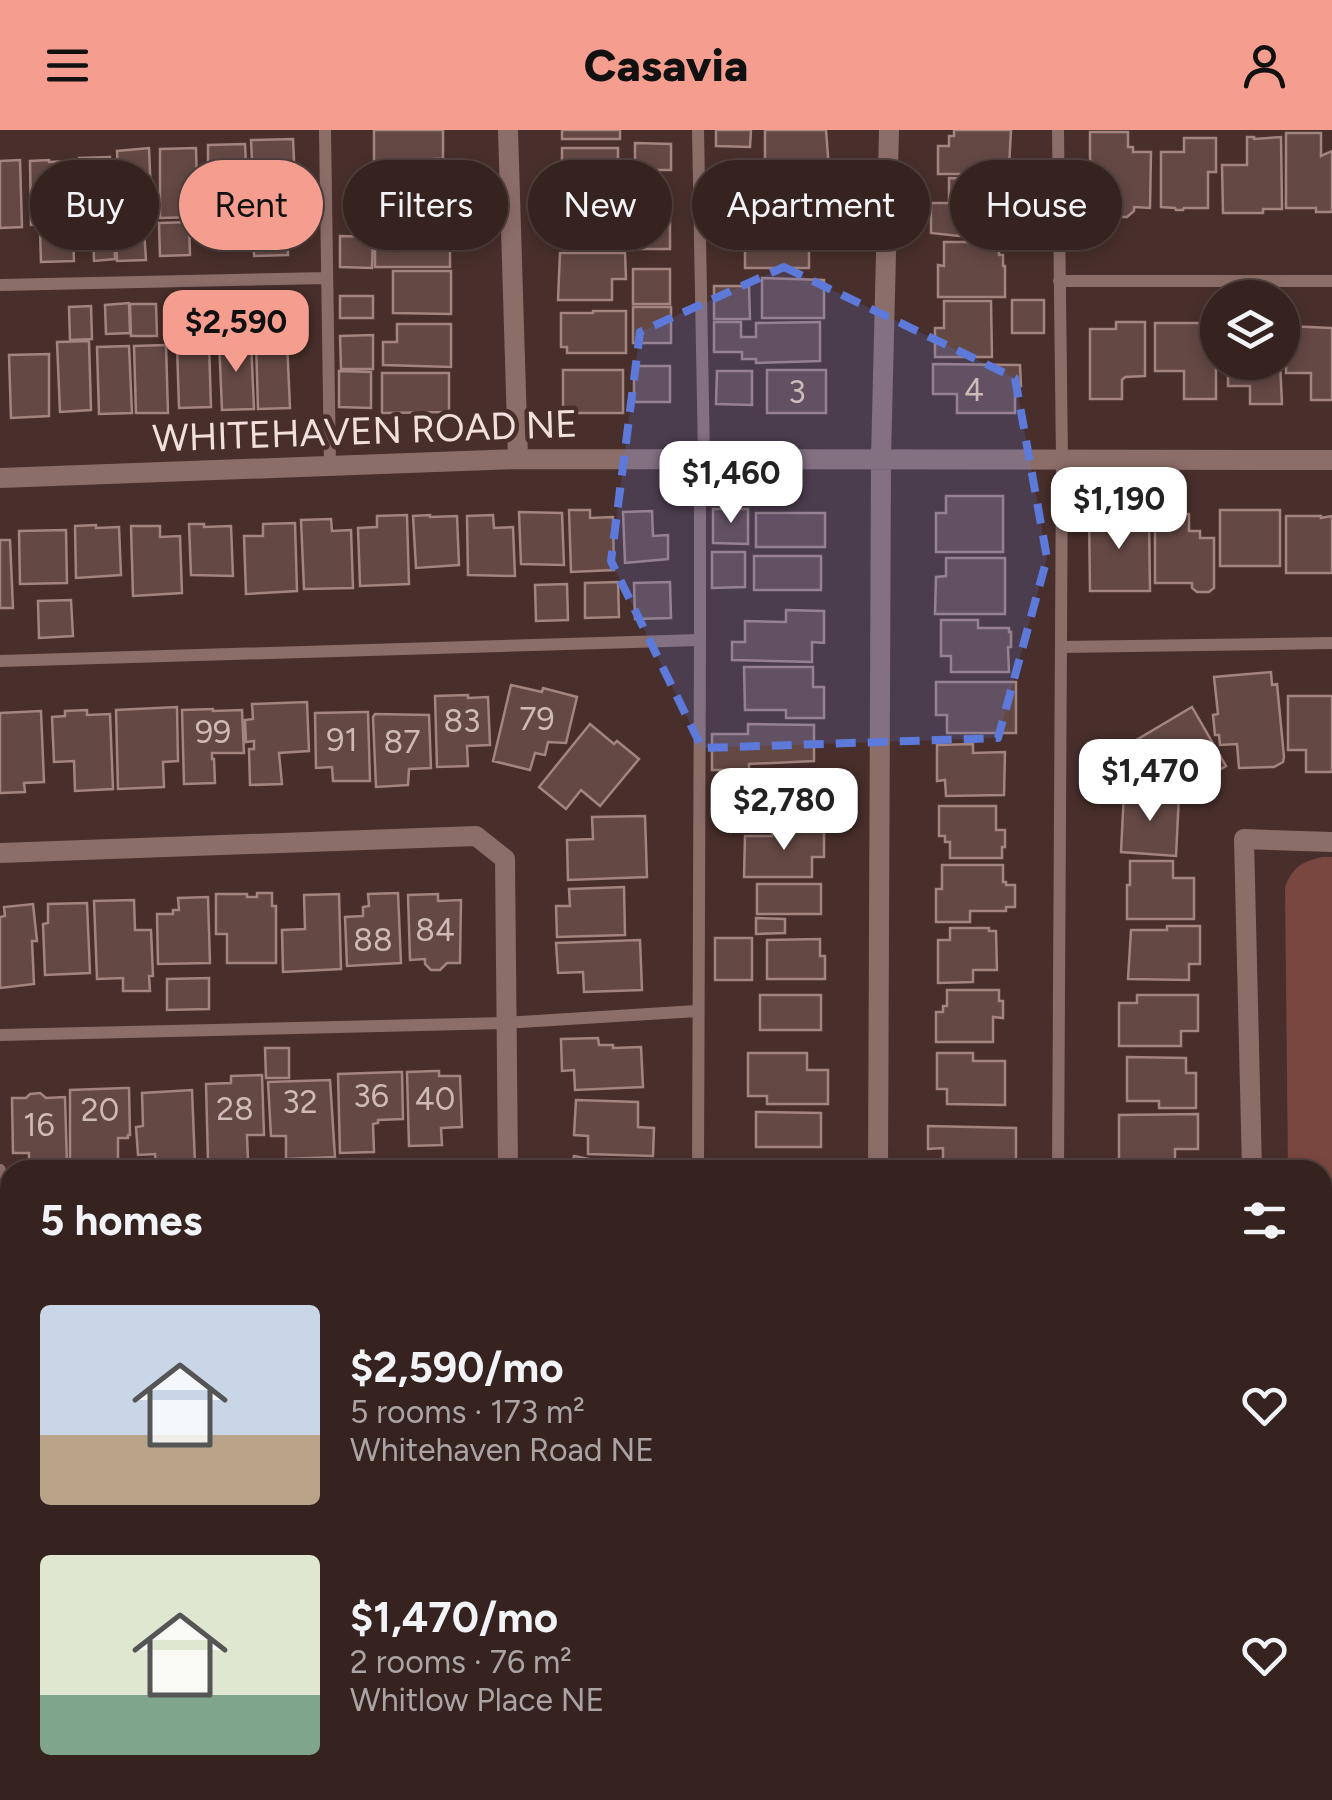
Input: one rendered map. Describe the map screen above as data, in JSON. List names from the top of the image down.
{
  "streets": {
    "street": ["WHITEHAVEN ROAD NE"]
  },
  "house_numbers": [
    "4",
    "3",
    "79",
    "83",
    "99",
    "91",
    "87",
    "84",
    "88",
    "36",
    "40",
    "32",
    "28",
    "20",
    "16"
  ],
  "page": {
    "header": "Casavia",
    "chip": [
      "Buy",
      "Rent",
      "Filters",
      "New",
      "Apartment",
      "House"
    ],
    "price": [
      "$2,590",
      "$1,460",
      "$1,190",
      "$1,470",
      "$2,780"
    ],
    "heading": "5 homes",
    "list": [
      {
        "name": "$2,590/mo",
        "note": "5 rooms · 173 m² · Whitehaven Road NE"
      },
      {
        "name": "$1,470/mo",
        "note": "2 rooms · 76 m² · Whitlow Place NE"
      }
    ]
  }
}
